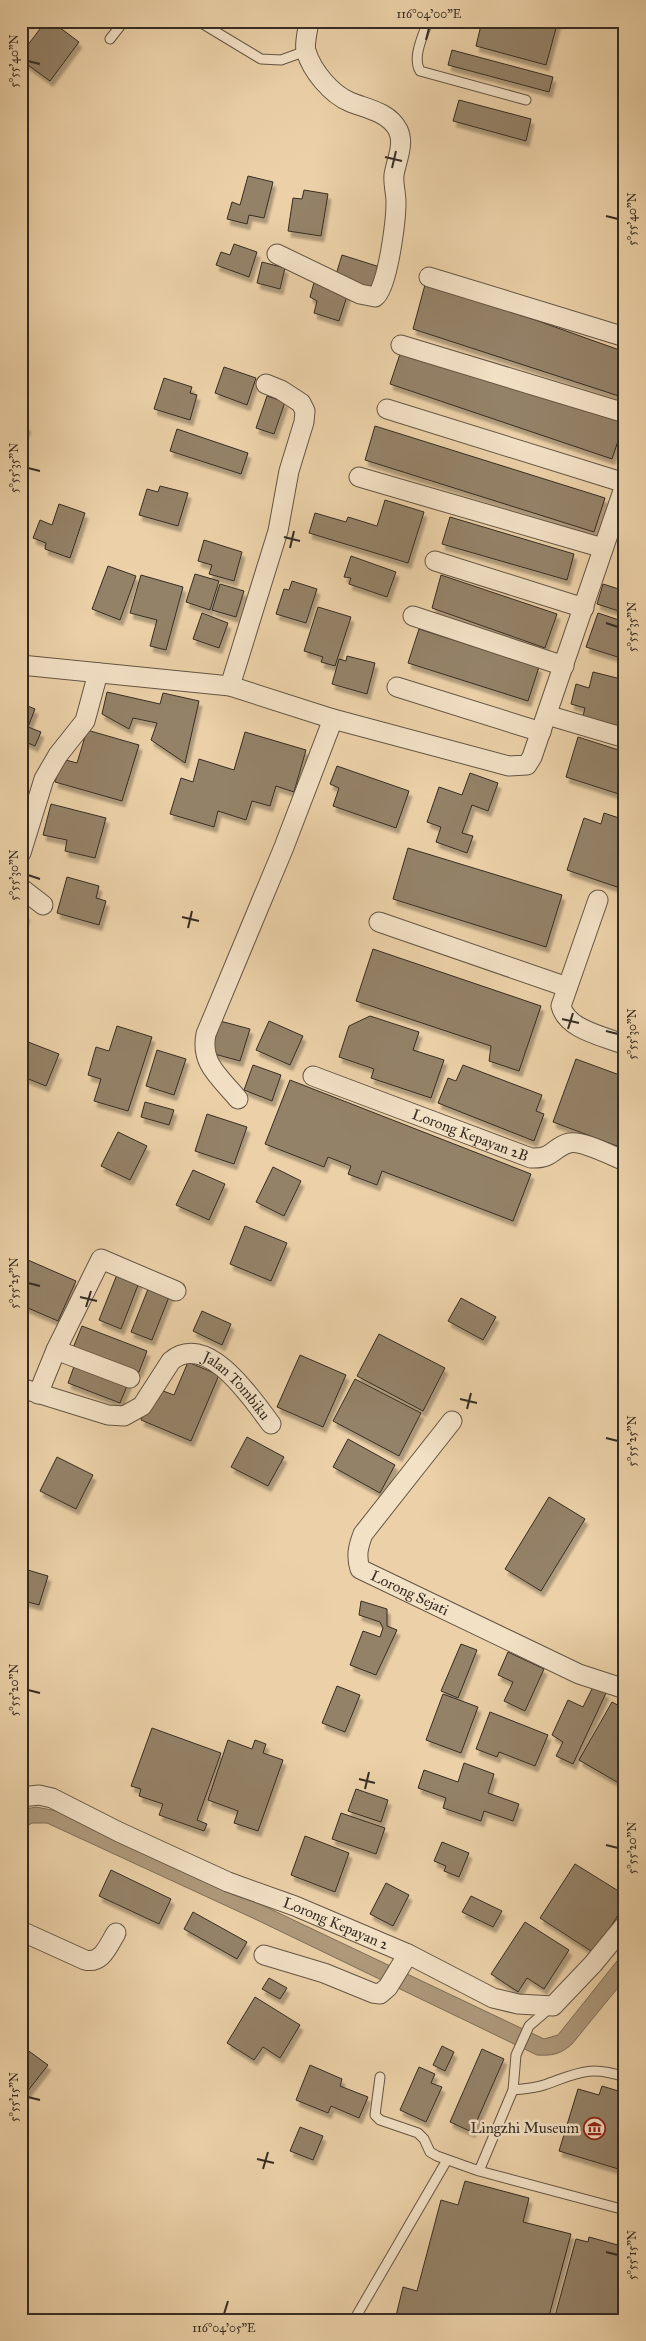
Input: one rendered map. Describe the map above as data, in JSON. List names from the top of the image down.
{
  "streets": {
    "street": [
      "Lorong Kepayan 2B",
      "Jalan Tombiku",
      "Lorong Sejati",
      "Lorong Kepayan 2"
    ]
  },
  "places": {
    "museum": ["Lingzhi Museum"]
  },
  "coordinates": [
    "116°04'00\"E",
    "5°55'40\"N",
    "5°55'35\"N",
    "5°55'30\"N",
    "5°55'25\"N",
    "5°55'20\"N",
    "5°55'15\"N",
    "116°04'05\"E"
  ]
}
